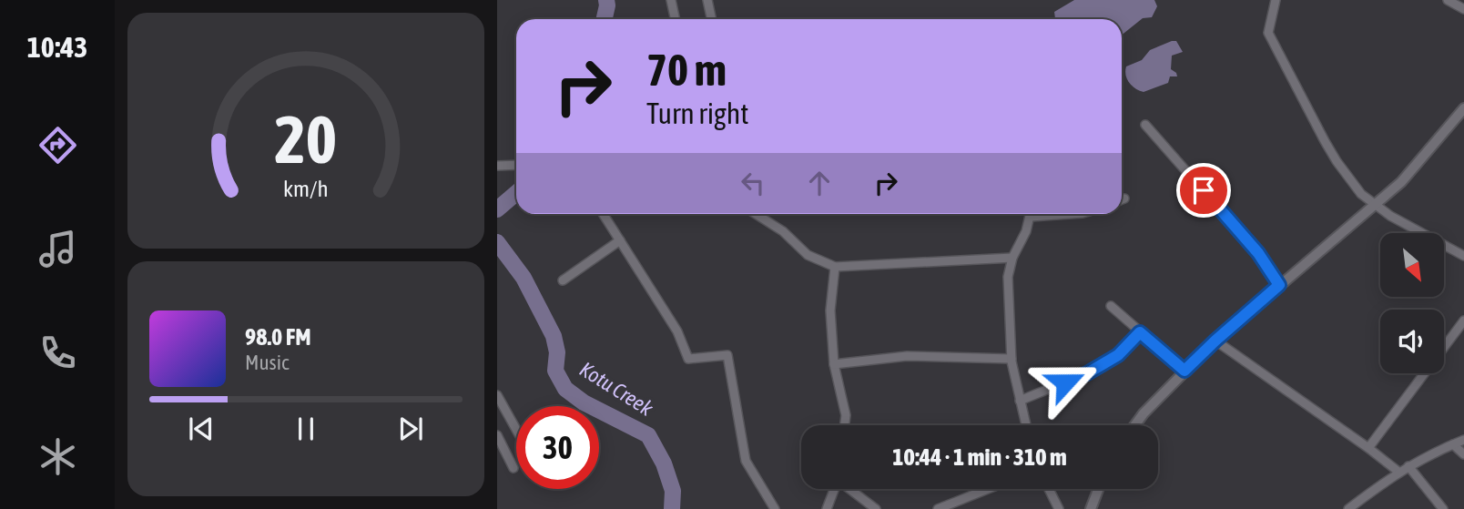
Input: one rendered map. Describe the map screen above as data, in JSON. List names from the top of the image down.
{
  "water": ["Kotu Creek"],
  "north": "bottom right",
  "page": {
    "tabs": "10:43",
    "turn": ["70 m", "Turn right"],
    "song": ["98.0 FM", "Music"],
    "limit": "30",
    "trip": "10:44 · 1 min · 310 m",
    "gauge": ["20", "km/h"]
  }
}
